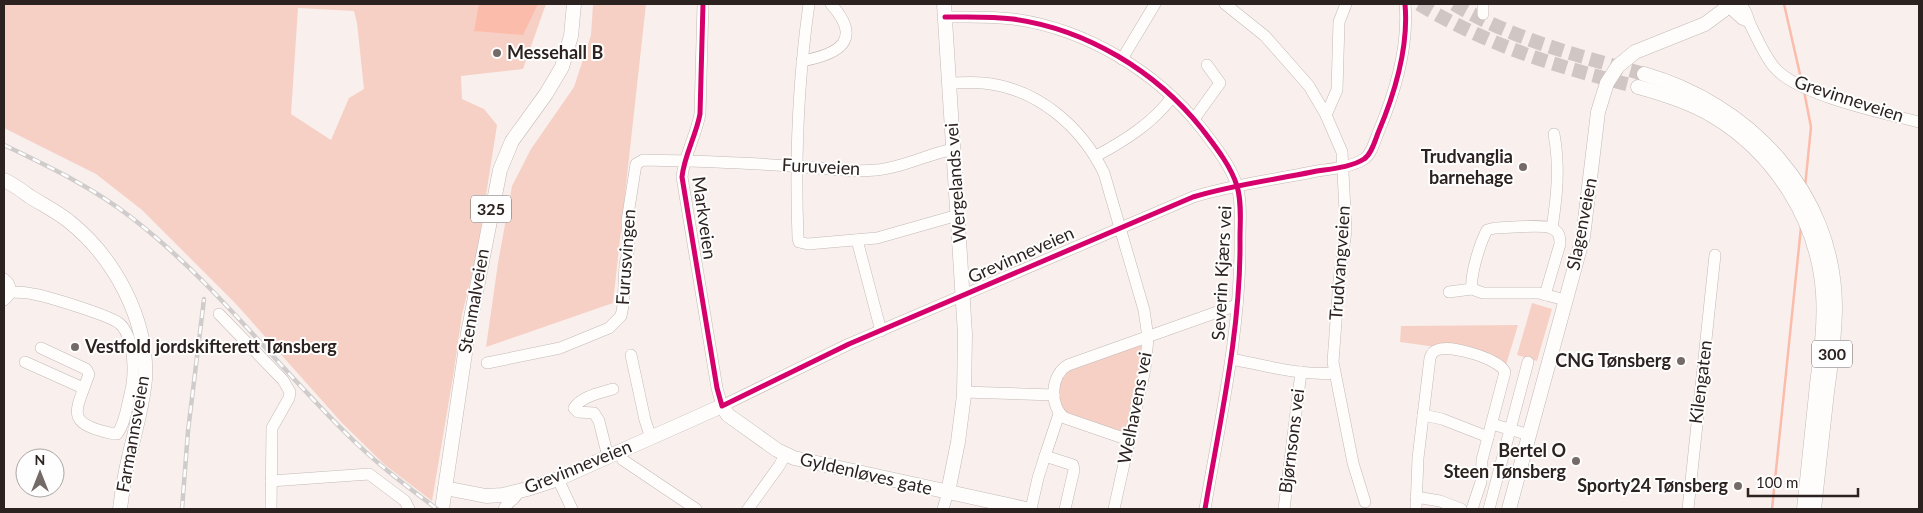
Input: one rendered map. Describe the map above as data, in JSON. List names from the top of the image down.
{
  "streets": {
    "main road": [
      "Grevinneveien",
      "Wergelands vei",
      "325",
      "Slagenveien",
      "Stenmalveien",
      "300",
      "Farmannsveien",
      "Gyldenløves gate"
    ],
    "street": [
      "Furuveien",
      "Markveien",
      "Furusvingen",
      "Trudvangveien",
      "Severin Kjærs vei",
      "Kilengaten",
      "Welhavens vei",
      "Bjørnsons vei"
    ]
  },
  "crossings": [
    ["Grevinneveien", "Wergelands vei"],
    ["Grevinneveien", "Markveien"],
    ["Grevinneveien", "Slagenveien"],
    ["Grevinneveien", "Trudvangveien"],
    ["Grevinneveien", "Severin Kjærs vei"],
    ["Grevinneveien", "Stenmalveien"],
    ["Grevinneveien", "Welhavens vei"],
    ["Grevinneveien", "Gyldenløves gate"],
    ["Furuveien", "Wergelands vei"],
    ["Furuveien", "Markveien"],
    ["Furuveien", "Furusvingen"],
    ["Wergelands vei", "Severin Kjærs vei"],
    ["Wergelands vei", "Welhavens vei"],
    ["Wergelands vei", "Gyldenløves gate"],
    ["Markveien", "Furusvingen"],
    ["Markveien", "Gyldenløves gate"]
  ],
  "places": [
    "Messehall B",
    "Trudvanglia barnehage",
    "Vestfold jordskifterett Tønsberg",
    "CNG Tønsberg",
    "Bertel O Steen Tønsberg",
    "Sporty24 Tønsberg"
  ],
  "scale_bar": "100 m",
  "north": "top"
}
